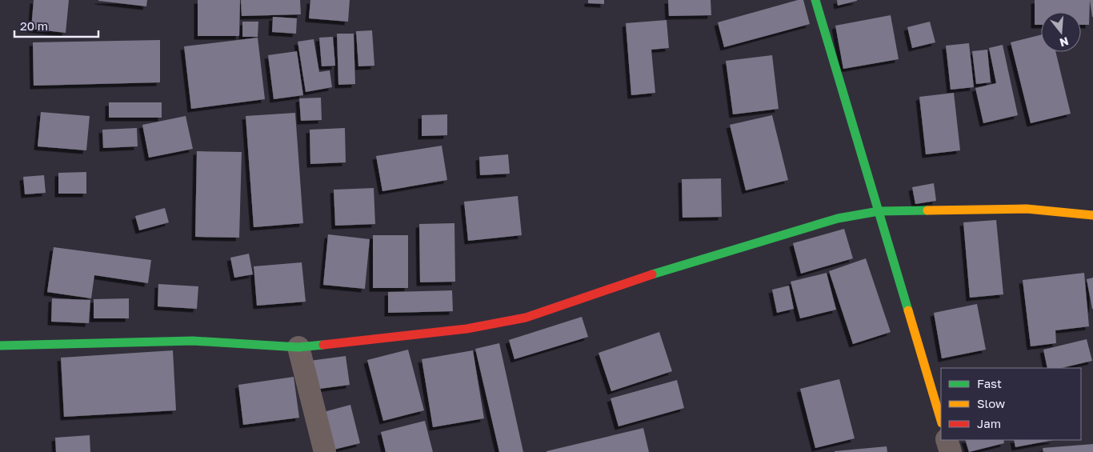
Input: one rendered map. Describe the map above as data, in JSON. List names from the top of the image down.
{
  "legend": ["Fast", "Slow", "Jam"],
  "scale_bar": "20 m",
  "north": "bottom"
}
